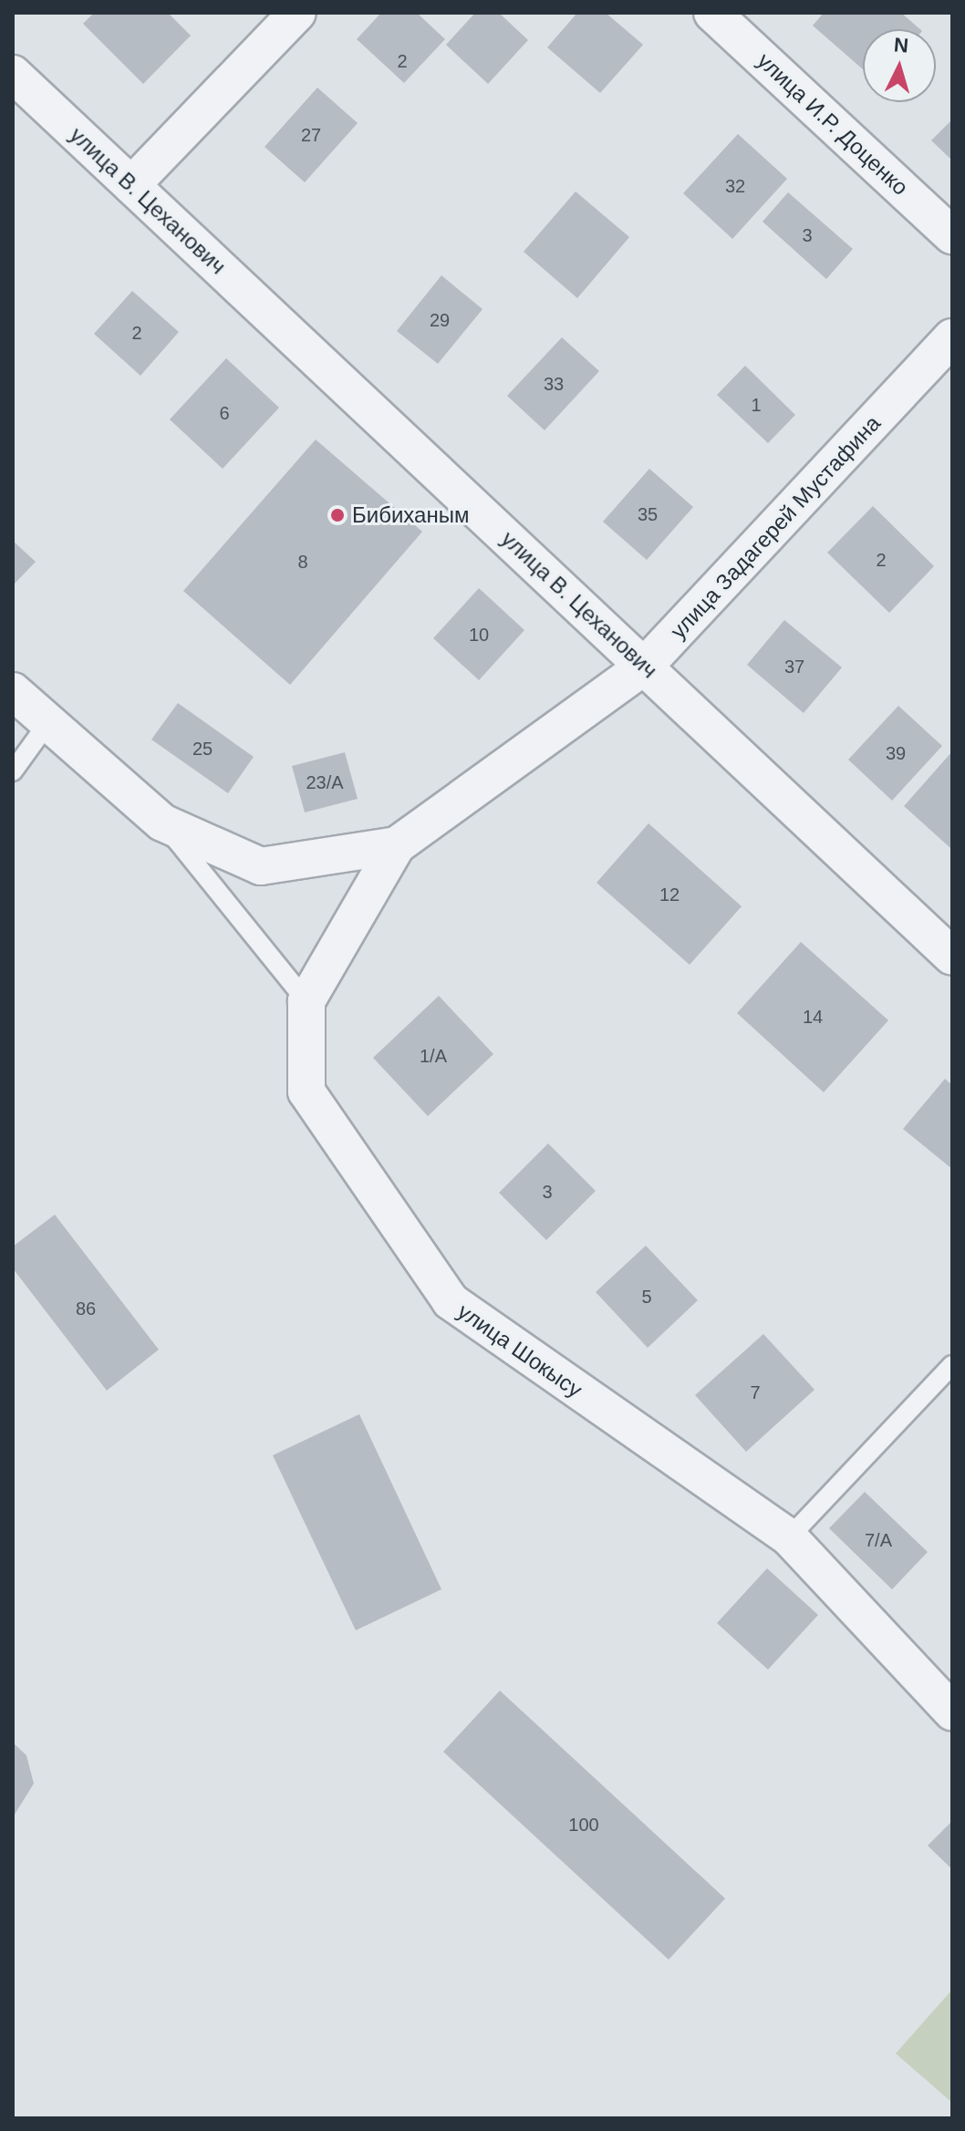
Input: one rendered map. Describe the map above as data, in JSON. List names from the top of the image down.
{
  "streets": {
    "street": [
      "улица И.Р. Доценко",
      "улица В. Цеханович",
      "улица Задагерей Мустафина",
      "улица Шокысу"
    ]
  },
  "crossings": [
    ["улица В. Цеханович", "улица Задагерей Мустафина"]
  ],
  "places": ["Бибиханым"],
  "house_numbers": [
    "2",
    "27",
    "32",
    "3",
    "29",
    "2",
    "33",
    "1",
    "6",
    "35",
    "2",
    "8",
    "10",
    "37",
    "25",
    "39",
    "23/А",
    "12",
    "14",
    "1/А",
    "3",
    "5",
    "86",
    "7",
    "7/А",
    "100"
  ],
  "north": "top"
}
